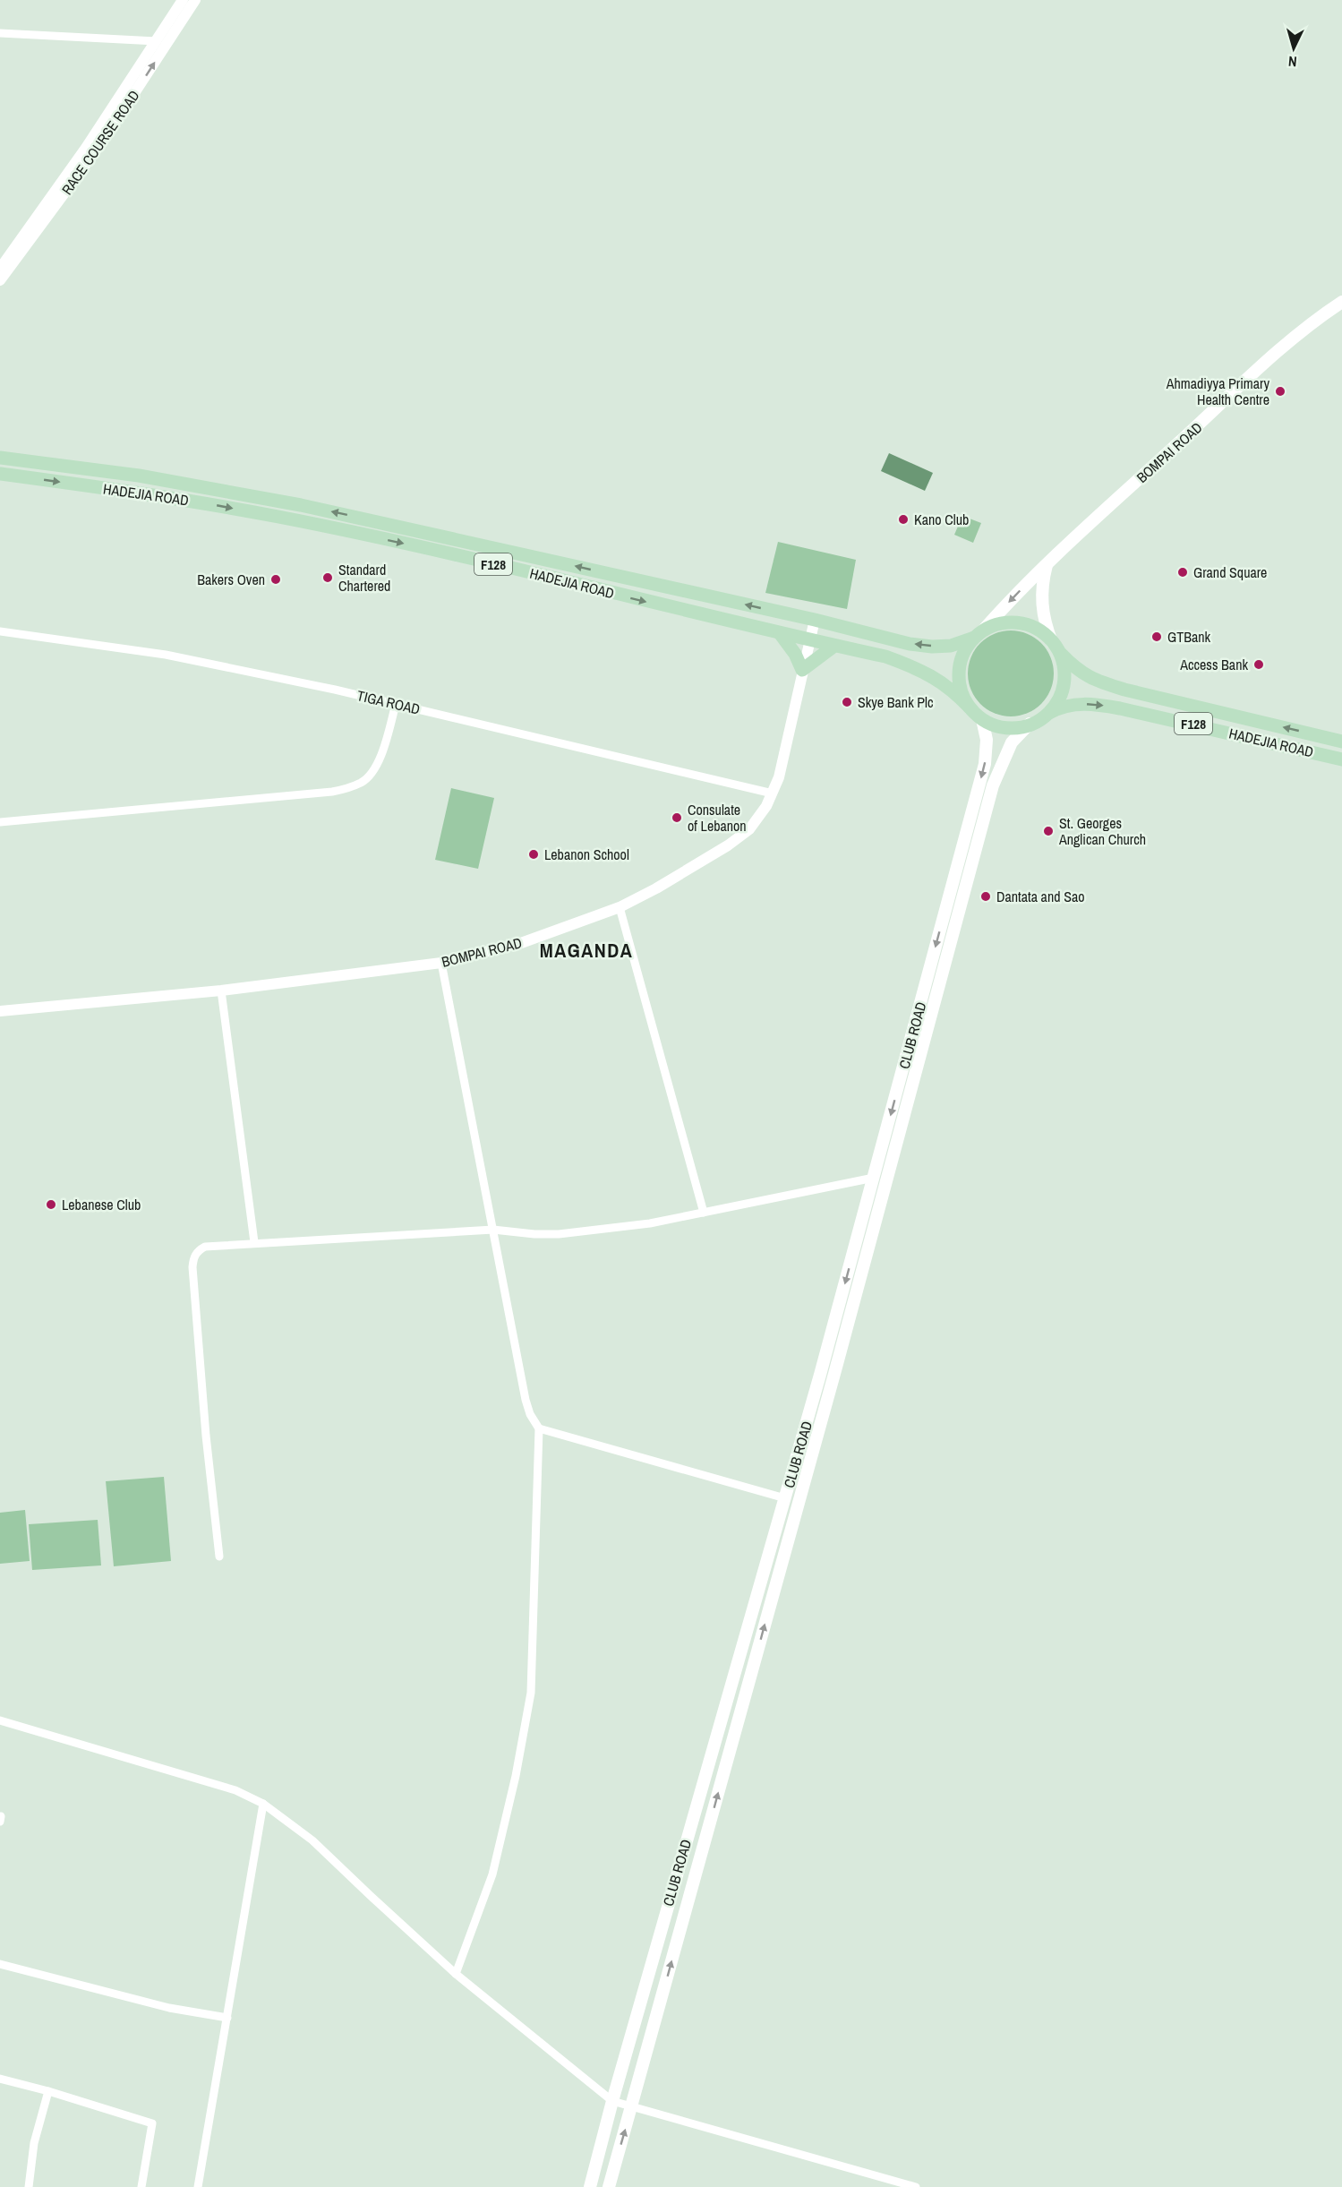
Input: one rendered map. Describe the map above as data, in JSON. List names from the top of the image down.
{
  "streets": {
    "main road": [
      "BOMPAI ROAD",
      "HADEJIA ROAD",
      "F128",
      "CLUB ROAD"
    ],
    "street": ["RACE COURSE ROAD", "TIGA ROAD"]
  },
  "crossings": [
    ["BOMPAI ROAD", "HADEJIA ROAD"],
    ["BOMPAI ROAD", "F128"],
    ["BOMPAI ROAD", "TIGA ROAD"],
    ["BOMPAI ROAD", "CLUB ROAD"],
    ["HADEJIA ROAD", "F128"],
    ["HADEJIA ROAD", "CLUB ROAD"],
    ["F128", "CLUB ROAD"]
  ],
  "districts": ["MAGANDA"],
  "places": [
    "Ahmadiyya Primary Health Centre",
    "Kano Club",
    "Grand Square",
    "Standard Chartered",
    "Bakers Oven",
    "GTBank",
    "Access Bank",
    "Skye Bank Plc",
    "Consulate of Lebanon",
    "St. Georges Anglican Church",
    "Lebanon School",
    "Dantata and Sao",
    "Lebanese Club"
  ],
  "north": "bottom"
}
